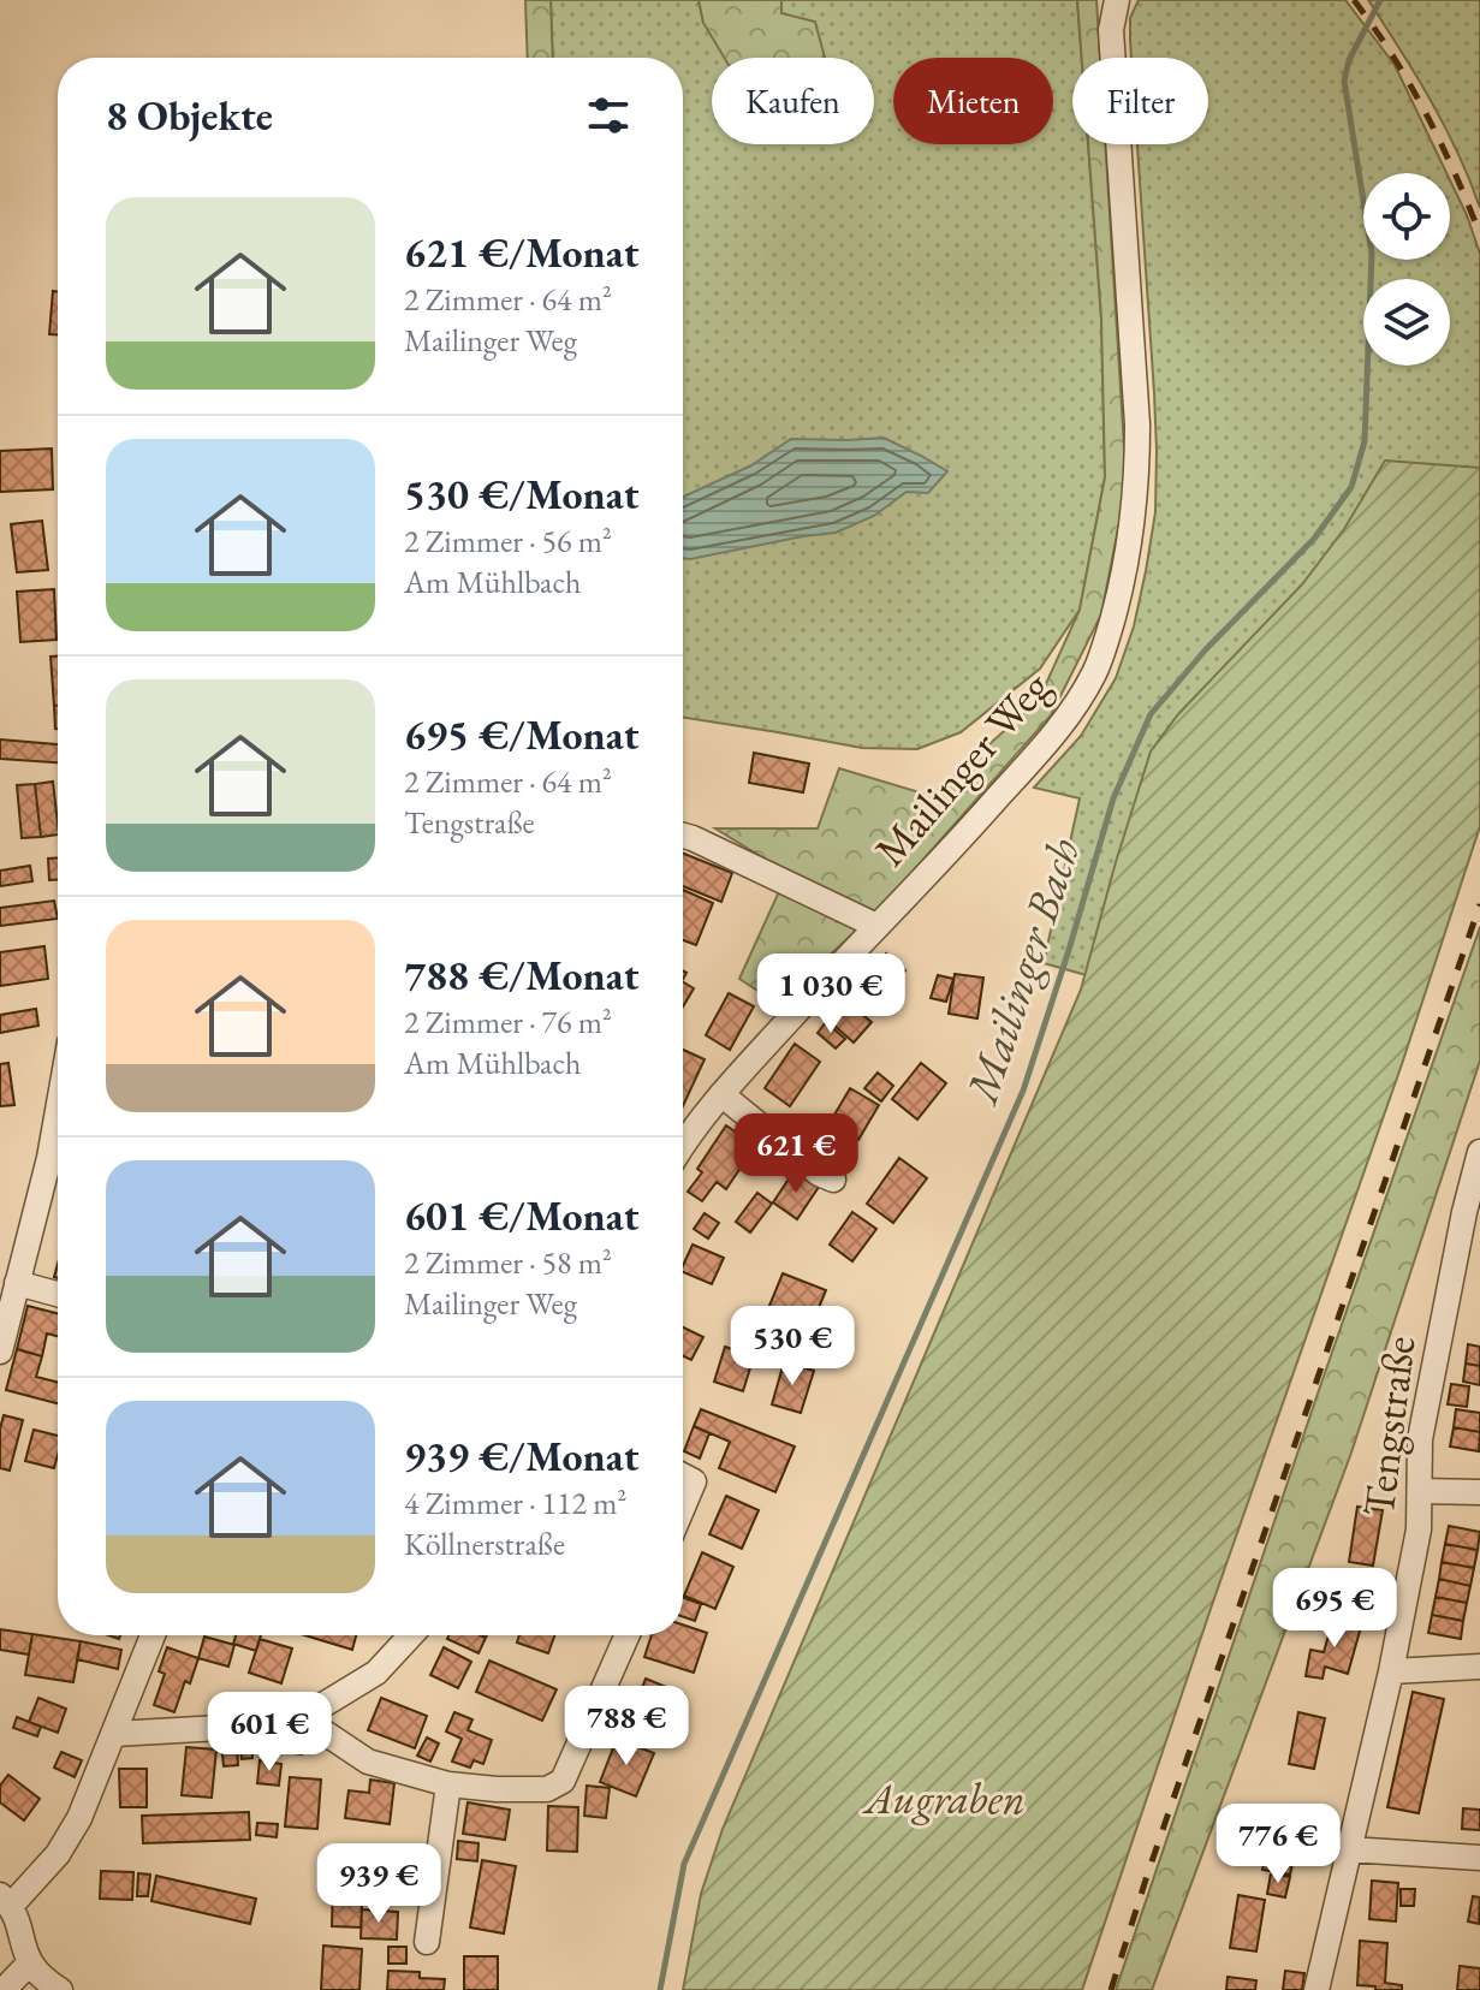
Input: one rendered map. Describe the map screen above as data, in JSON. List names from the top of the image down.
{
  "streets": {
    "street": ["Mailinger Weg", "Tengstraße"]
  },
  "water": ["Mailinger Bach"],
  "parks": ["Augraben"],
  "page": {
    "chip": ["Kaufen", "Mieten", "Filter"],
    "heading": "8 Objekte",
    "list": [
      {
        "name": "621 €/Monat",
        "note": "2 Zimmer · 64 m² · Mailinger Weg"
      },
      {
        "name": "530 €/Monat",
        "note": "2 Zimmer · 56 m² · Am Mühlbach"
      },
      {
        "name": "695 €/Monat",
        "note": "2 Zimmer · 64 m² · Tengstraße"
      },
      {
        "name": "788 €/Monat",
        "note": "2 Zimmer · 76 m² · Am Mühlbach"
      },
      {
        "name": "601 €/Monat",
        "note": "2 Zimmer · 58 m² · Mailinger Weg"
      },
      {
        "name": "939 €/Monat",
        "note": "4 Zimmer · 112 m² · Köllnerstraße"
      }
    ],
    "price": [
      "1 030 €",
      "621 €",
      "530 €",
      "695 €",
      "788 €",
      "601 €",
      "776 €",
      "939 €"
    ]
  }
}
